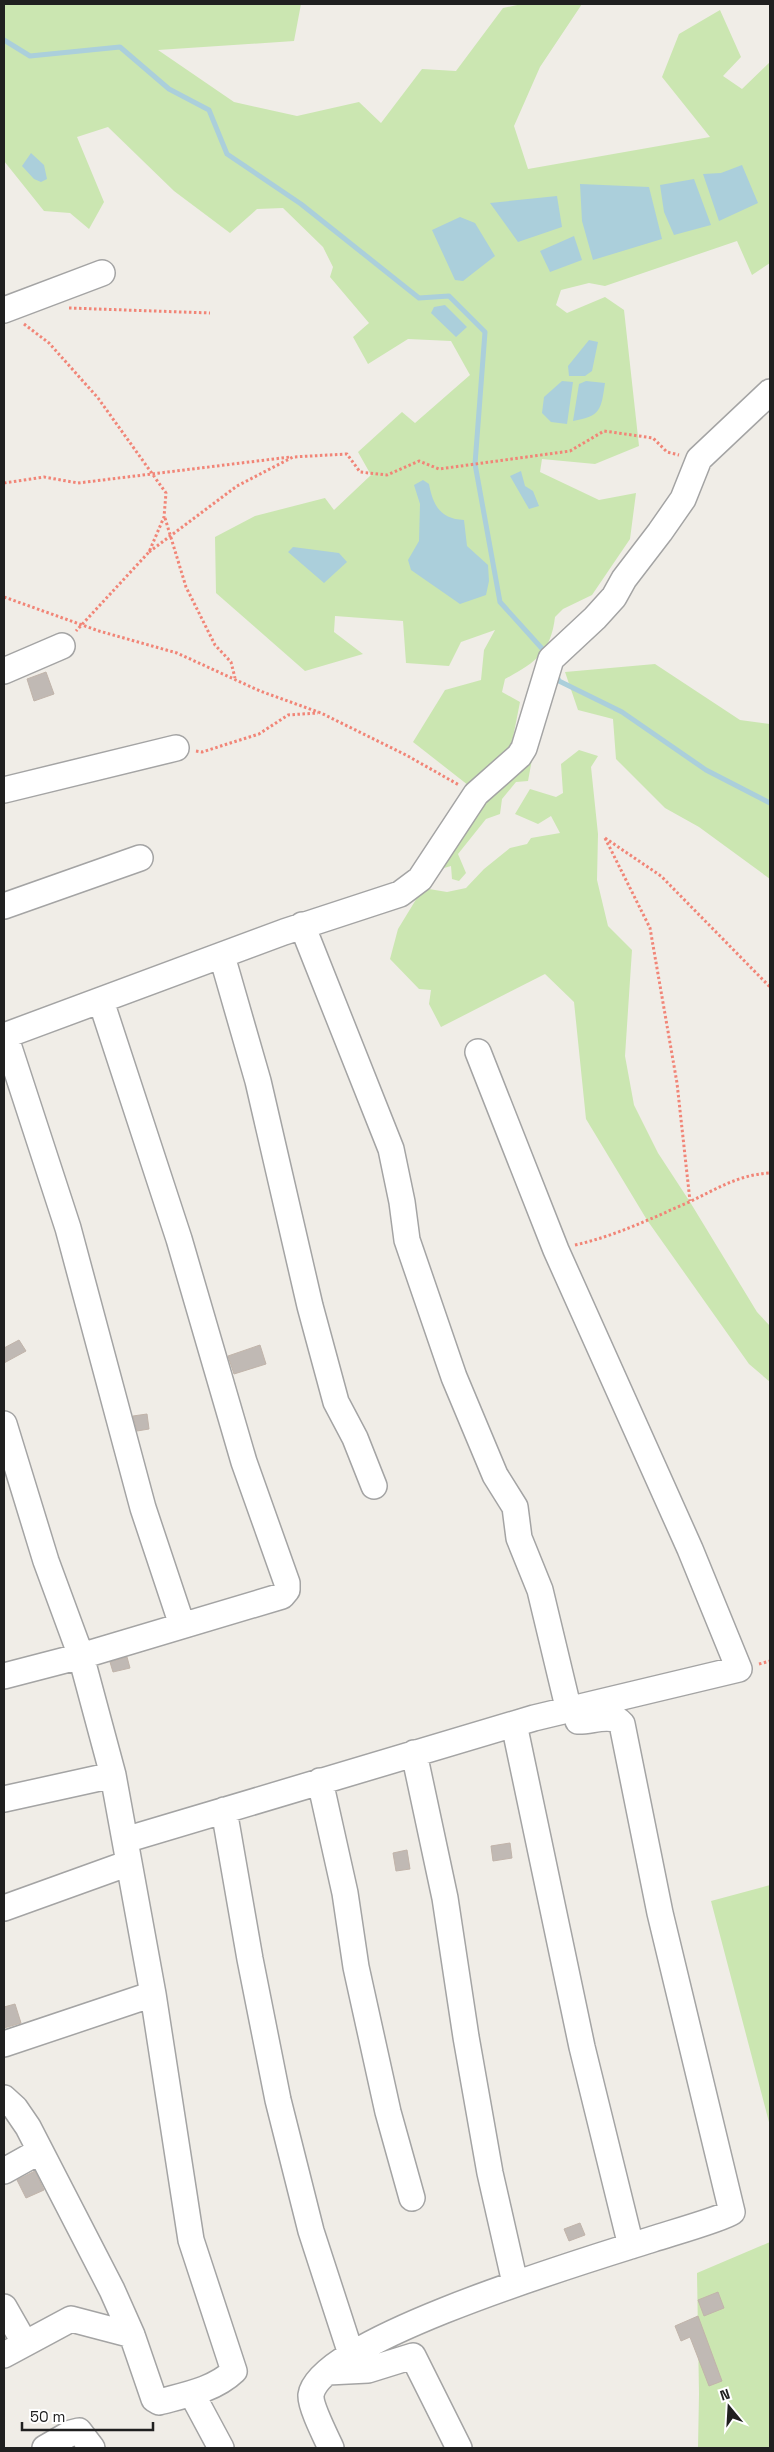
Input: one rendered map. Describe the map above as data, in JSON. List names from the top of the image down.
{
  "scale_bar": "50 m",
  "north": "top"
}
